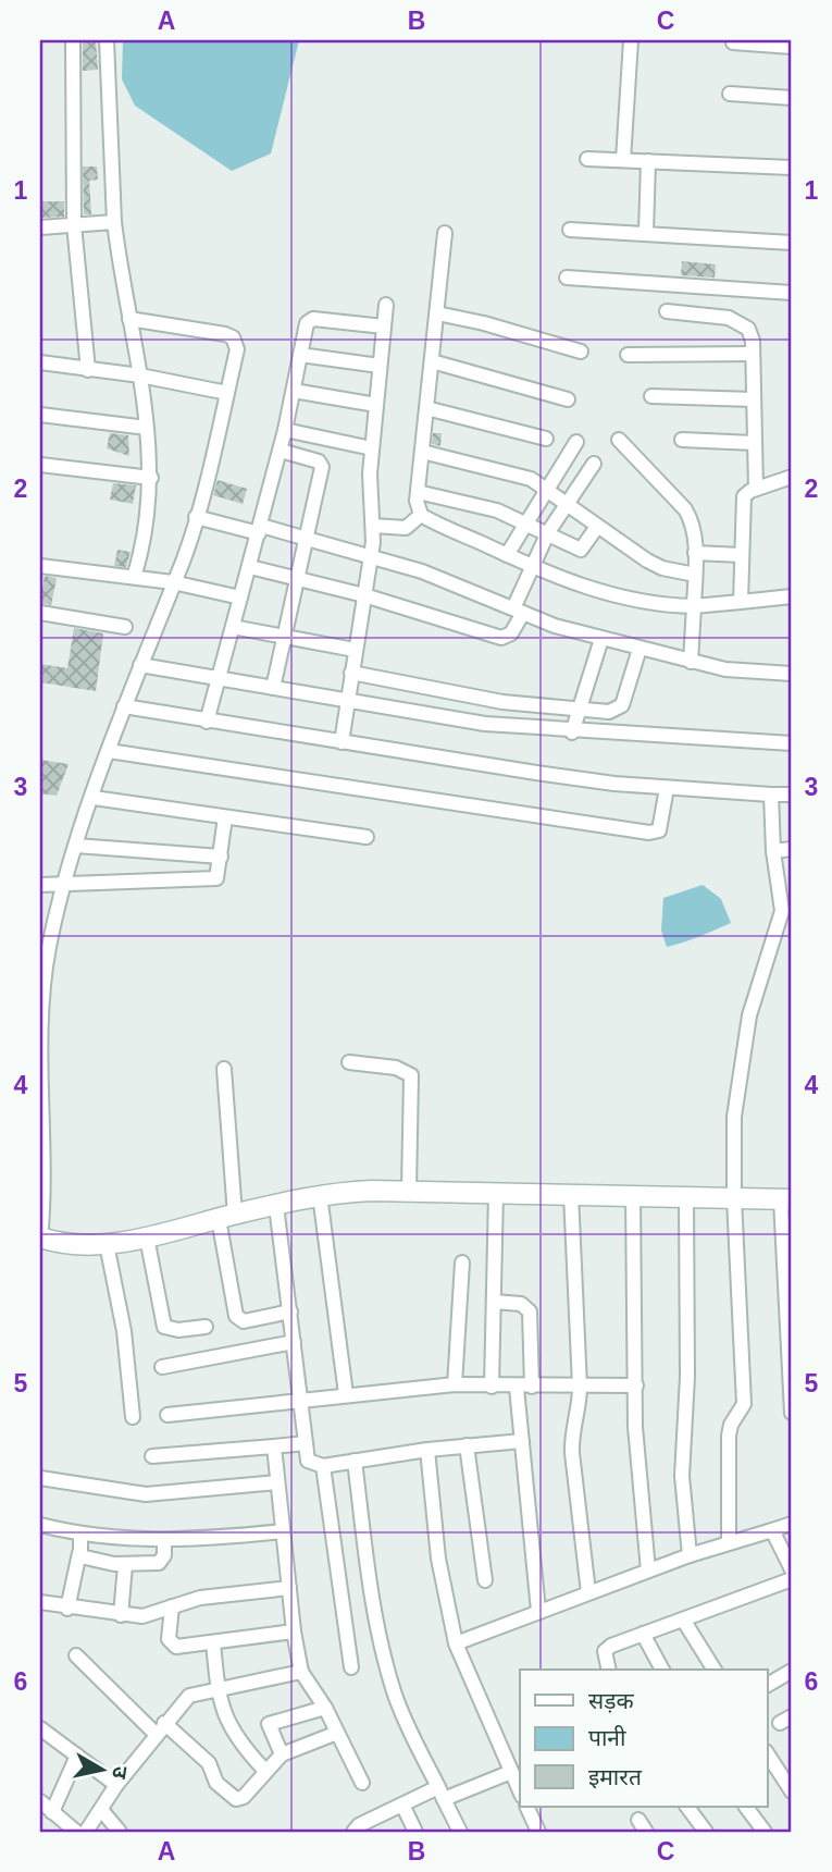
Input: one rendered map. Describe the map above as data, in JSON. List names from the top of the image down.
{
  "legend": ["सड़क", "पानी", "इमारत"],
  "north": "right",
  "grid": {
    "columns": ["A", "B", "C"],
    "rows": [
      "1",
      "2",
      "3",
      "4",
      "5",
      "6"
    ]
  }
}
